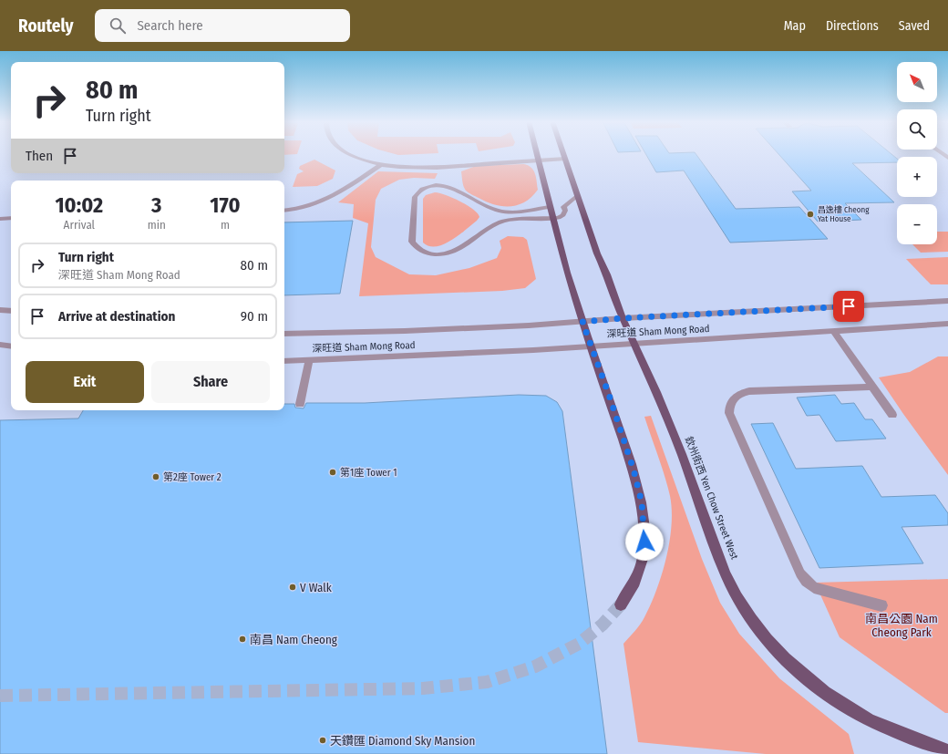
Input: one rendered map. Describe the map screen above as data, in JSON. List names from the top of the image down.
{
  "streets": {
    "main road": ["欽州街西 Yen Chow Street West"],
    "street": ["深旺道 Sham Mong Road"]
  },
  "crossings": [
    ["深旺道 Sham Mong Road", "欽州街西 Yen Chow Street West"]
  ],
  "parks": ["南昌公園 Nam Cheong Park"],
  "places": [
    "昌逸樓 Cheong Yat House",
    "第1座 Tower 1",
    "第2座 Tower 2",
    "V Walk",
    "南昌 Nam Cheong",
    "天鑽匯 Diamond Sky Mansion"
  ],
  "north": "top left",
  "page": {
    "header": "Routely",
    "search": "Search here",
    "nav": ["Map", "Directions", "Saved"],
    "map_buttons": ["+", "−"],
    "turn": ["80 m", "Turn right"],
    "then": "Then",
    "eta": [
      "10:02",
      "Arrival",
      "3",
      "min",
      "170",
      "m"
    ],
    "list": [
      {
        "name": "Turn right",
        "note": "深旺道 Sham Mong Road",
        "value": "80 m"
      },
      {
        "name": "Arrive at destination",
        "value": "90 m"
      }
    ],
    "buttons": ["Exit", "Share"]
  }
}
